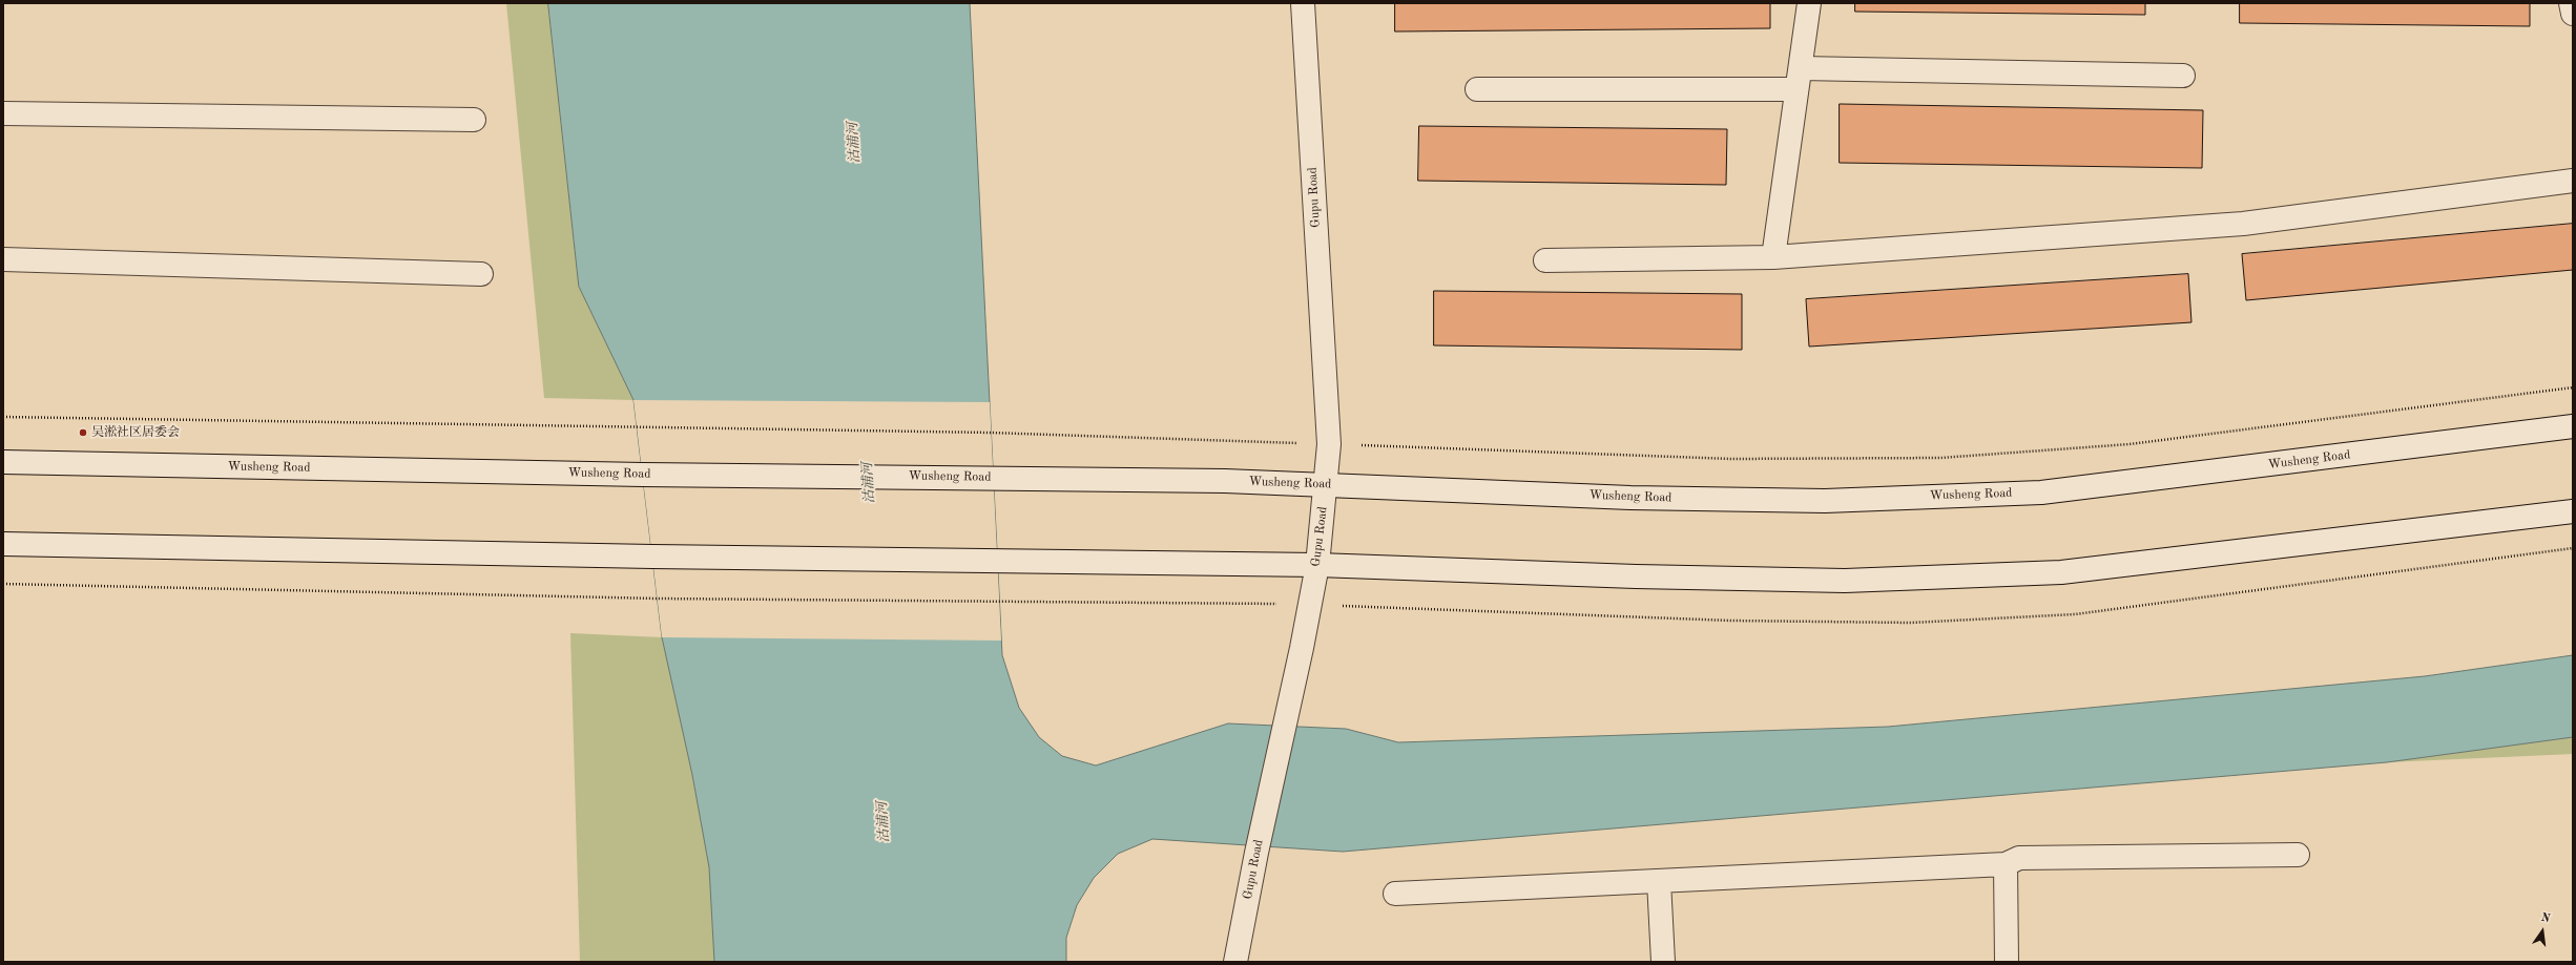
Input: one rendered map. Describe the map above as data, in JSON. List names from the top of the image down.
{
  "streets": {
    "main road": ["Gupu Road", "Wusheng Road"]
  },
  "crossings": [
    ["Gupu Road", "Wusheng Road"]
  ],
  "water": ["沽浦河"],
  "places": ["吴淞社区居委会"],
  "north": "top"
}
